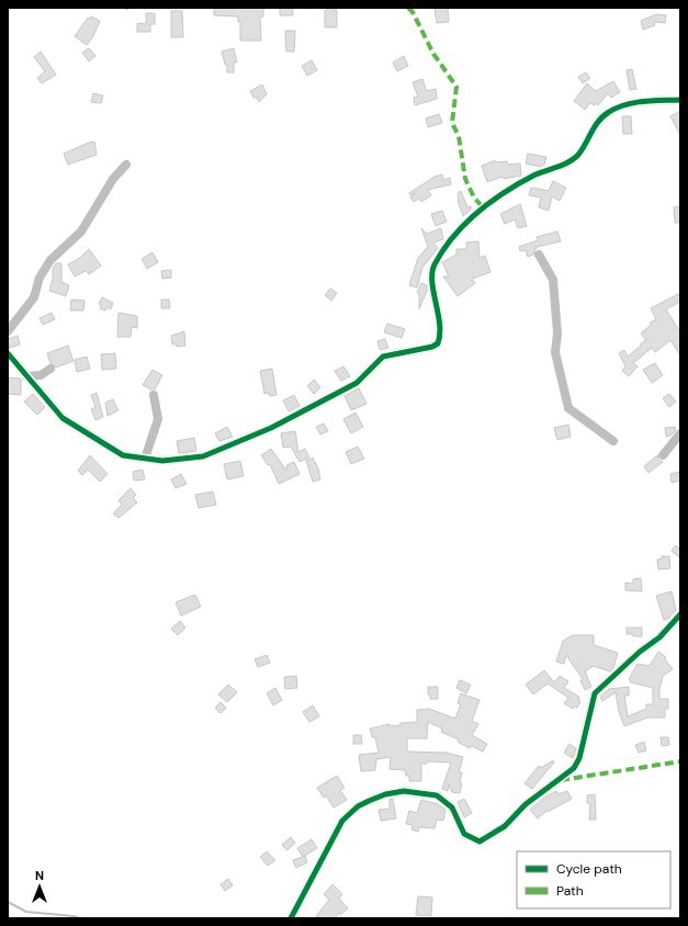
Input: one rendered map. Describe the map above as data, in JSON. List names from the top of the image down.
{
  "legend": ["Cycle path", "Path"],
  "north": "top"
}
